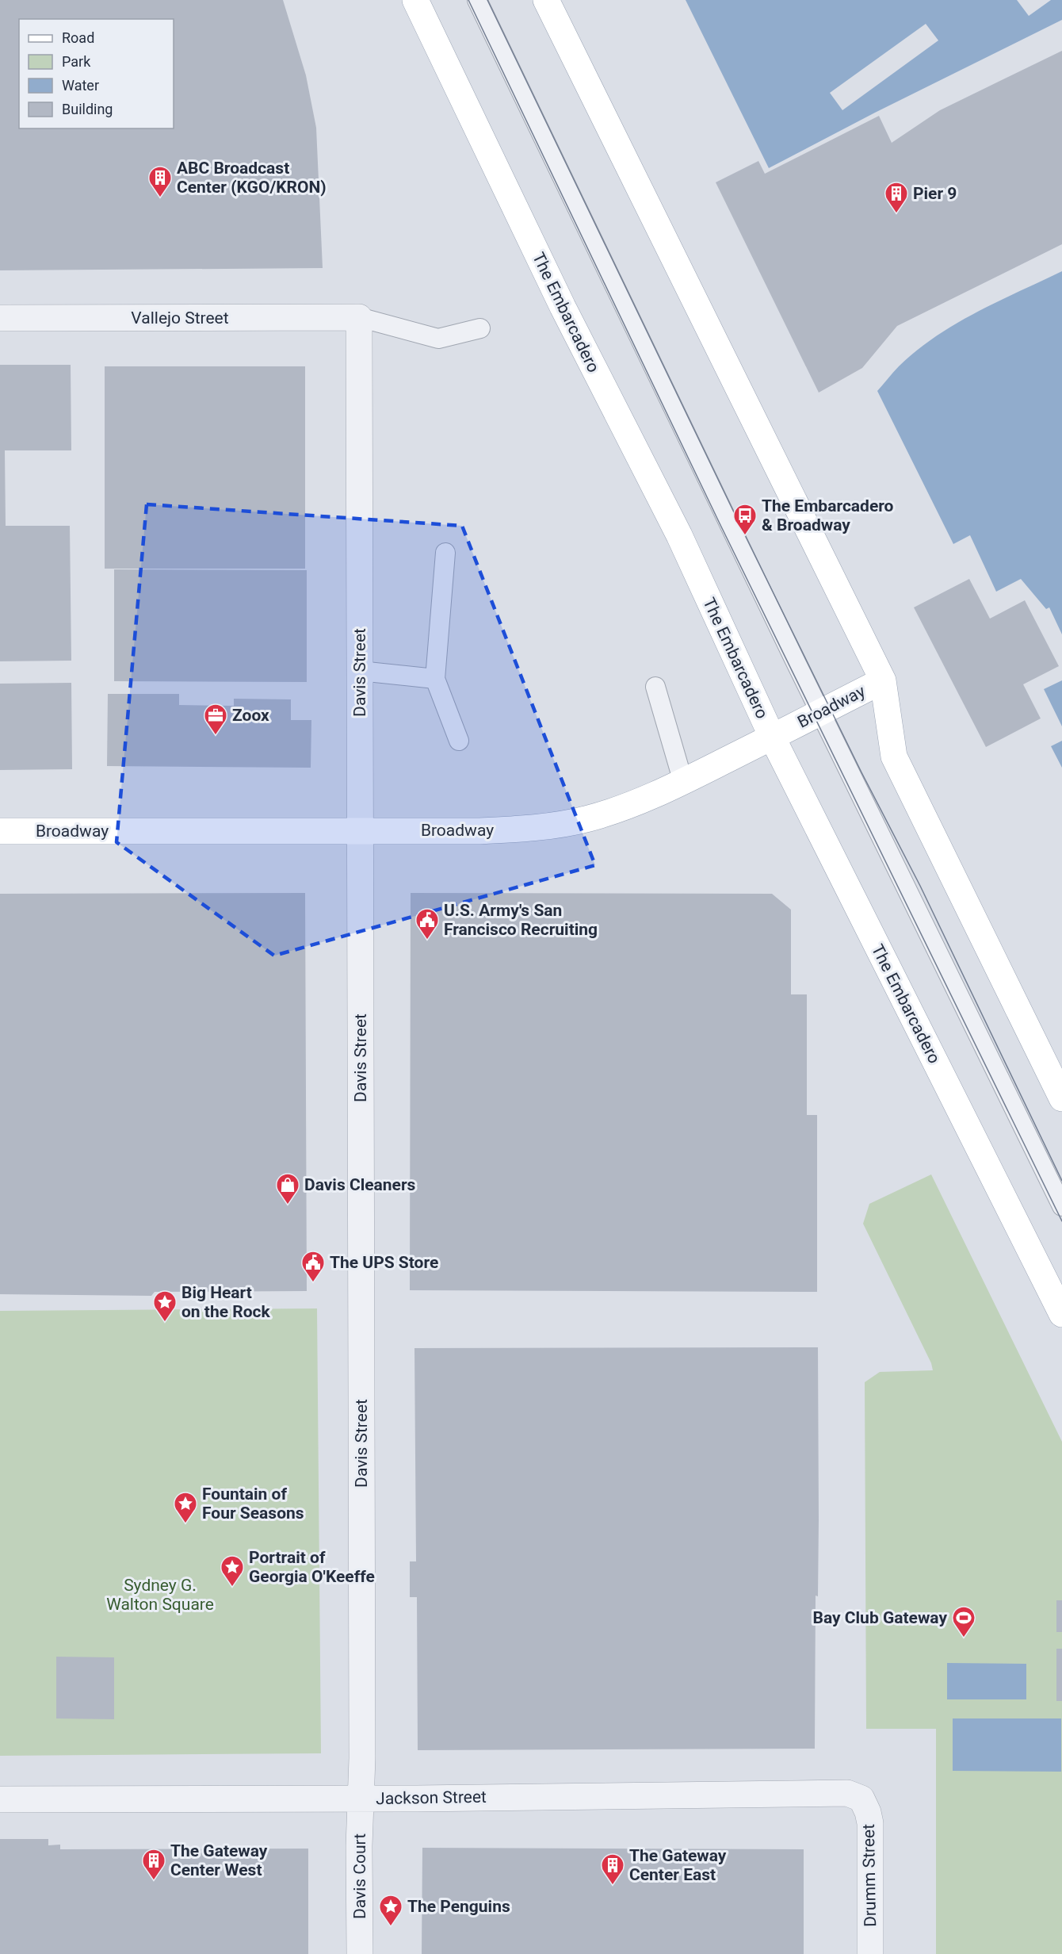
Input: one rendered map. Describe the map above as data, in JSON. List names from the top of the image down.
{
  "streets": {
    "main road": ["The Embarcadero", "Broadway"],
    "street": [
      "Vallejo Street",
      "Davis Street",
      "Jackson Street",
      "Drumm Street",
      "Davis Court"
    ]
  },
  "crossings": [
    ["The Embarcadero", "Broadway"],
    ["Vallejo Street", "Davis Street"],
    ["Davis Street", "Broadway"],
    ["Davis Street", "Jackson Street"],
    ["Davis Street", "Davis Court"],
    ["Jackson Street", "Drumm Street"],
    ["Jackson Street", "Davis Court"]
  ],
  "parks": ["Sydney G. Walton Square"],
  "places": {
    "building": [
      "ABC Broadcast Center (KGO/KRON)",
      "Pier 9",
      "The Gateway Center West",
      "The Gateway Center East"
    ],
    "bus stop": ["The Embarcadero & Broadway"],
    "office": ["Zoox"],
    "public building": ["U.S. Army's San Francisco Recruiting", "The UPS Store"],
    "shop": ["Davis Cleaners"],
    "place": [
      "Big Heart on the Rock",
      "Fountain of Four Seasons",
      "Portrait of Georgia O'Keeffe",
      "The Penguins"
    ],
    "sports": ["Bay Club Gateway"]
  },
  "legend": [
    "Road",
    "Park",
    "Water",
    "Building"
  ]
}
